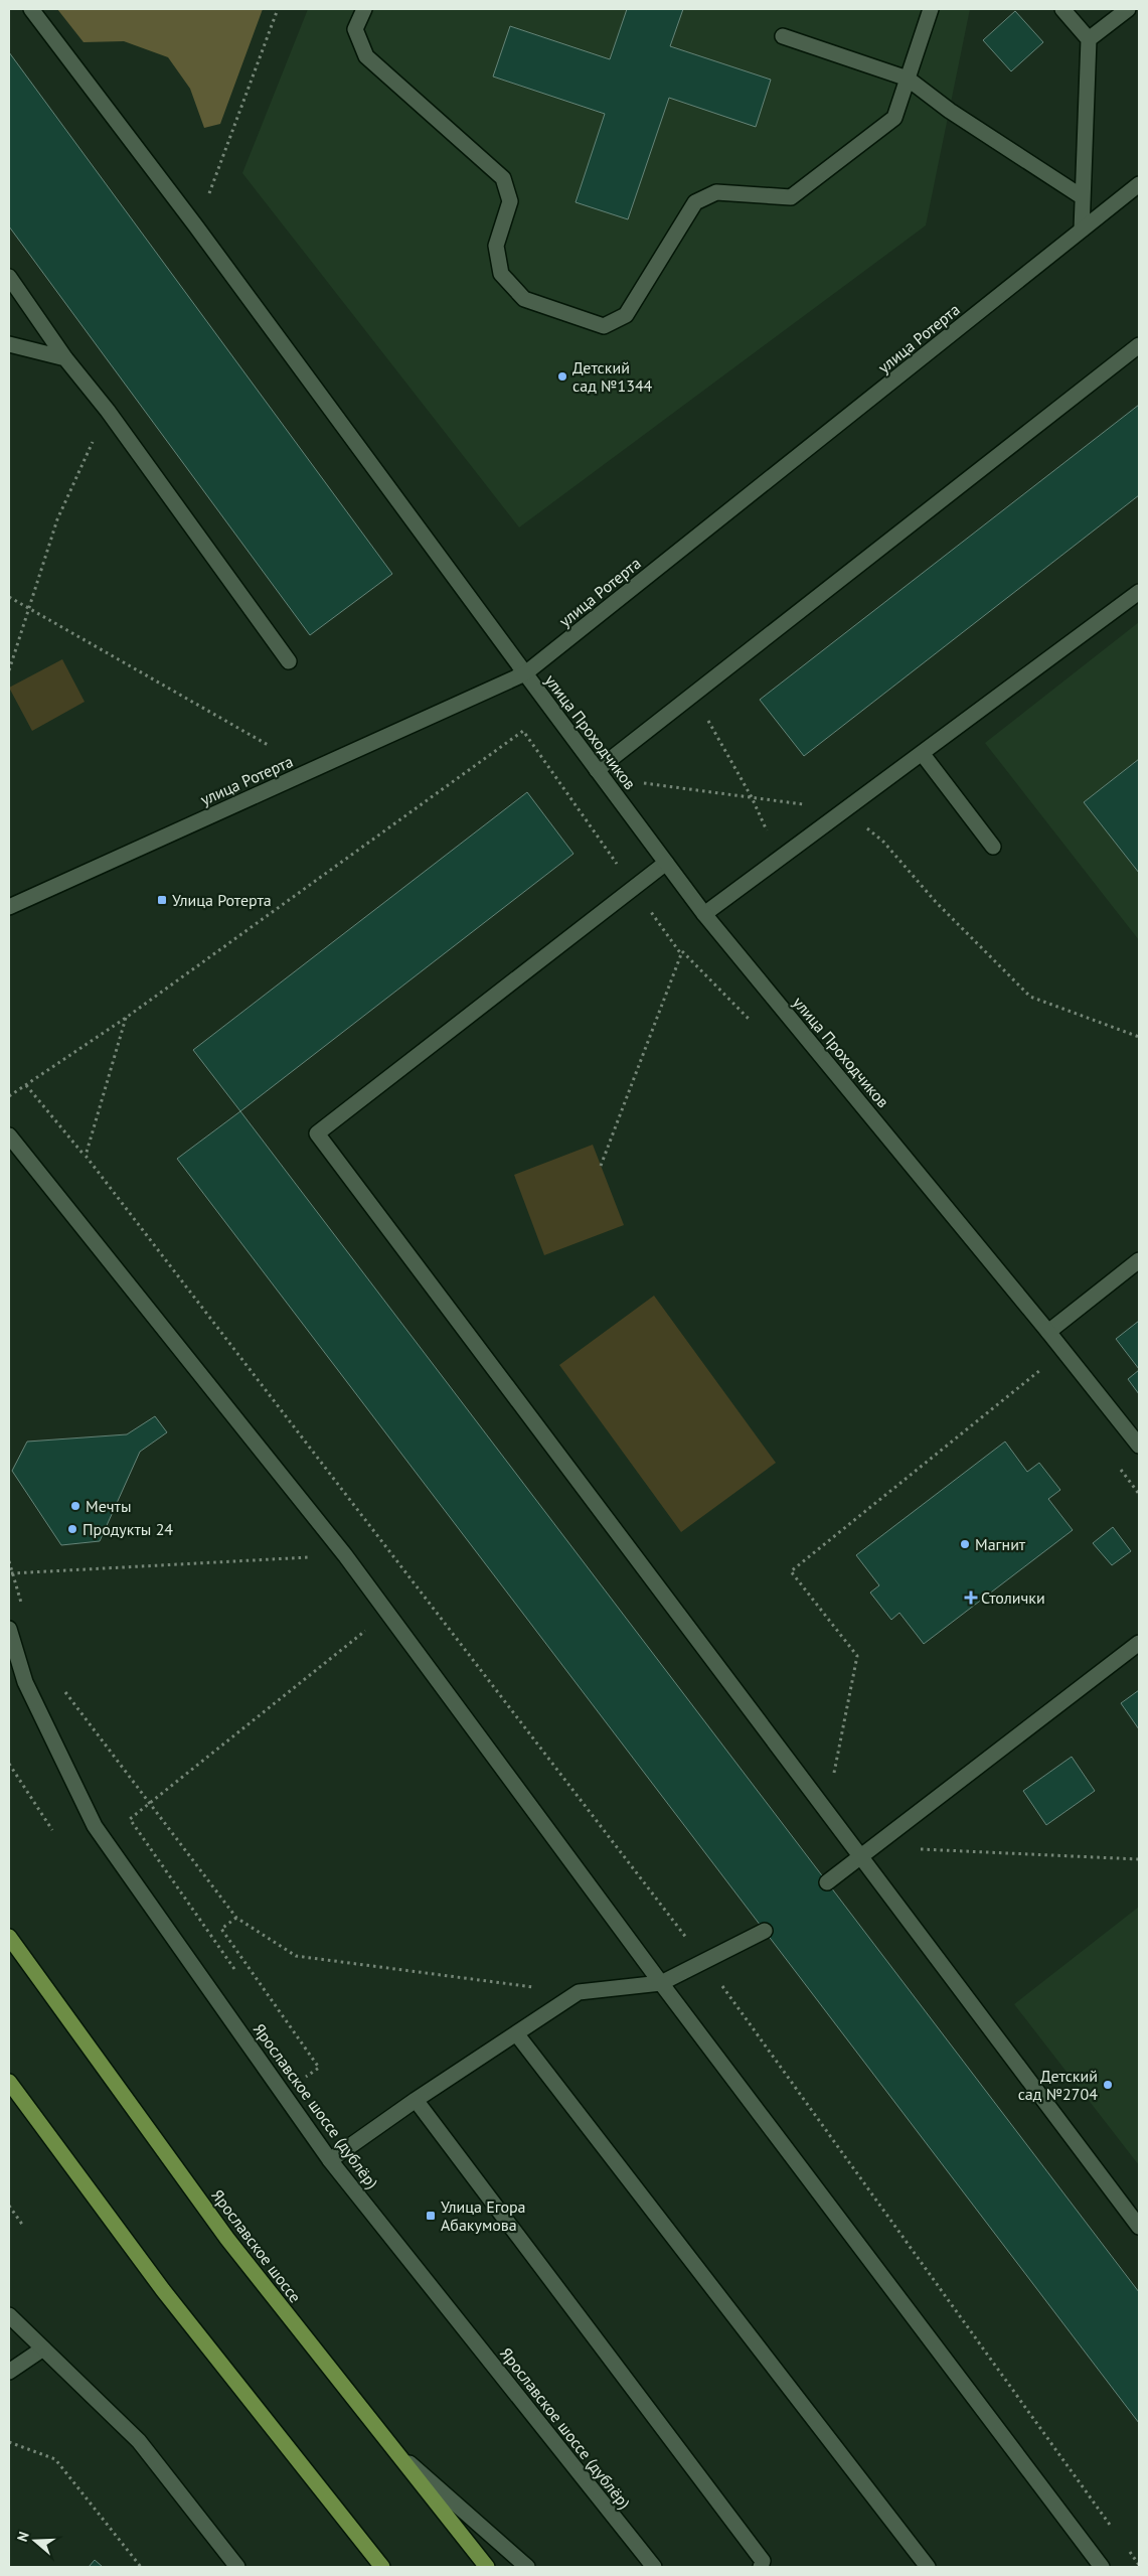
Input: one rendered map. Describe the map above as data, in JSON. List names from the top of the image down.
{
  "streets": {
    "main road": ["Ярославское шоссе"],
    "street": ["улица Ротерта", "улица Проходчиков", "Ярославское шоссе (дублёр)"]
  },
  "crossings": [
    ["улица Ротерта", "улица Проходчиков"]
  ],
  "places": {
    "other": [
      "Детский сад №1344",
      "Мечты",
      "Продукты 24",
      "Магнит",
      "Детский сад №2704"
    ],
    "transit": ["Улица Ротерта", "Улица Егора Абакумова"],
    "health": ["Столички"]
  },
  "north": "left"
}
